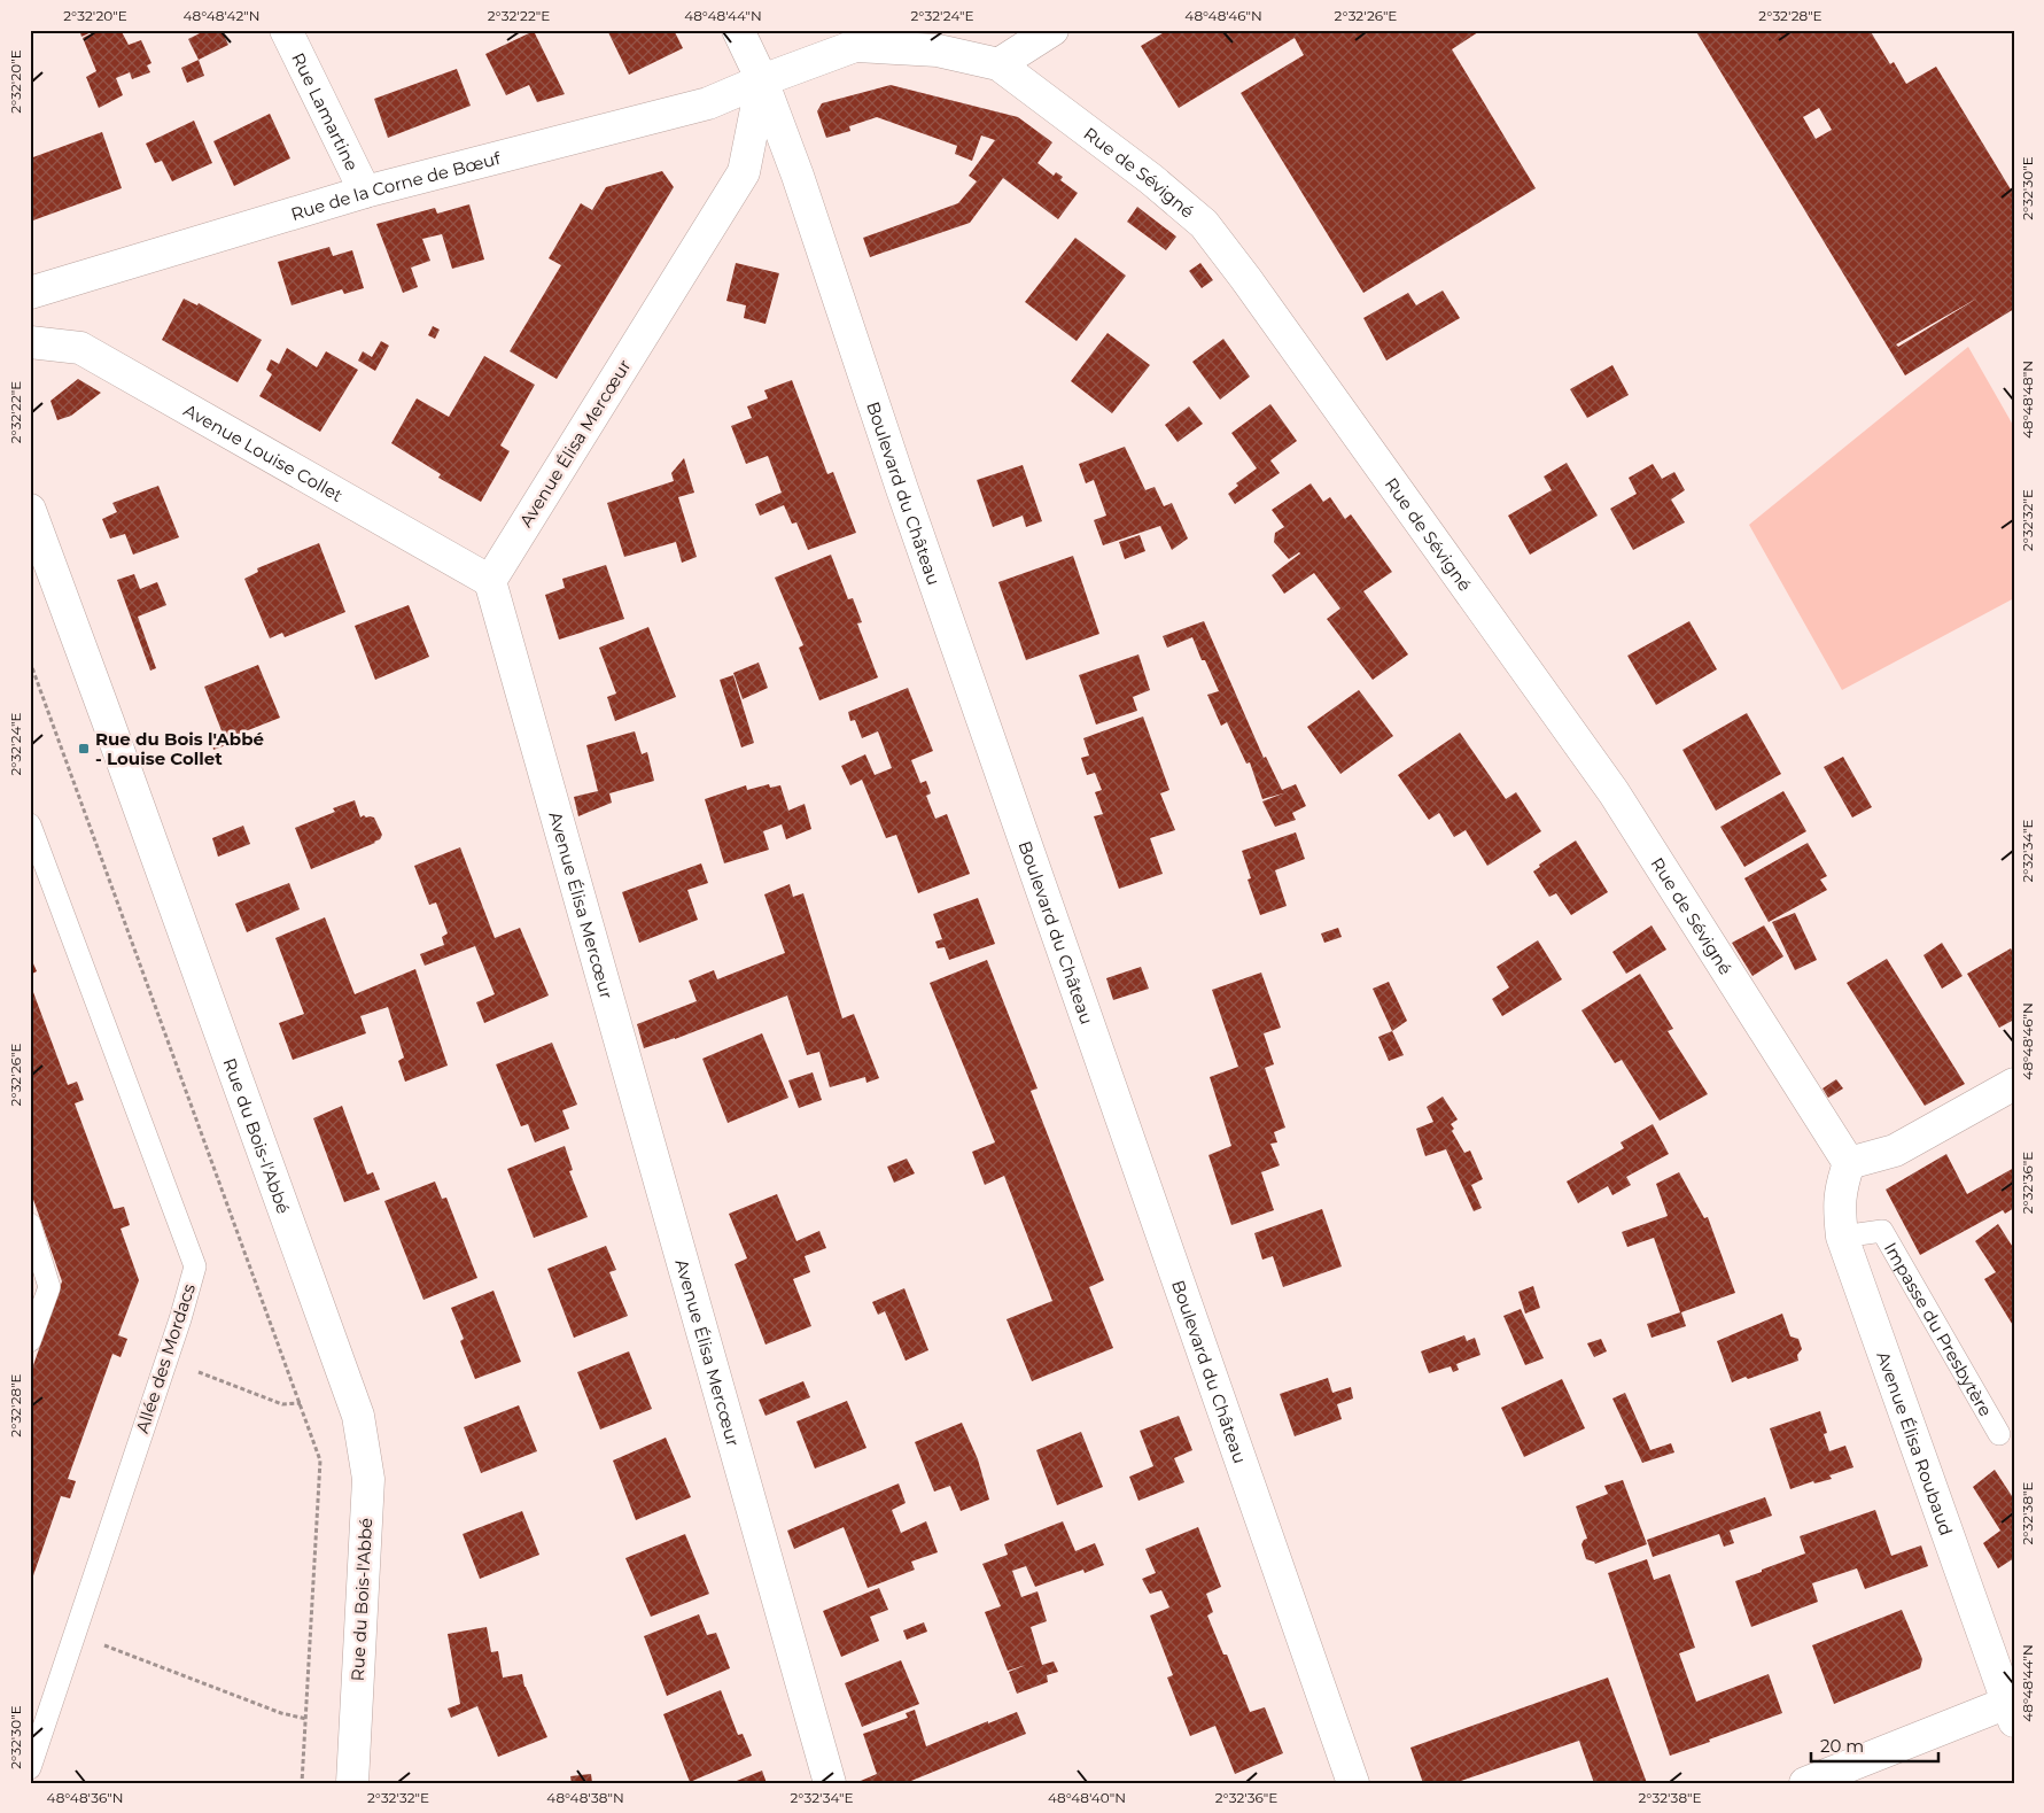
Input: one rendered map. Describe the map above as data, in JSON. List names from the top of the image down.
{
  "streets": {
    "street": [
      "Rue Lamartine",
      "Rue de Sévigné",
      "Rue de la Corne de Bœuf",
      "Avenue Élisa Mercœur",
      "Avenue Louise Collet",
      "Boulevard du Château",
      "Rue du Bois-l'Abbé",
      "Avenue Élisa Roubaud"
    ],
    "lane": ["Impasse du Presbytère", "Allée des Mordacs"]
  },
  "crossings": [
    ["Rue Lamartine", "Rue de la Corne de Bœuf"],
    ["Rue de Sévigné", "Rue de la Corne de Bœuf"],
    ["Rue de Sévigné", "Avenue Élisa Mercœur"],
    ["Rue de Sévigné", "Boulevard du Château"],
    ["Rue de Sévigné", "Avenue Élisa Roubaud"],
    ["Rue de la Corne de Bœuf", "Avenue Élisa Mercœur"],
    ["Rue de la Corne de Bœuf", "Boulevard du Château"],
    ["Avenue Élisa Mercœur", "Avenue Louise Collet"],
    ["Avenue Élisa Mercœur", "Boulevard du Château"],
    ["Impasse du Presbytère", "Avenue Élisa Roubaud"]
  ],
  "places": {
    "transit": ["Rue du Bois l'Abbé - Louise Collet"]
  },
  "scale_bar": "20 m",
  "coordinates": [
    "2°32'20\"E",
    "48°48'42\"N",
    "2°32'22\"E",
    "48°48'44\"N",
    "2°32'24\"E",
    "48°48'46\"N",
    "2°32'26\"E",
    "2°32'28\"E",
    "2°32'30\"E",
    "48°48'48\"N",
    "2°32'32\"E",
    "2°32'34\"E",
    "2°32'36\"E",
    "2°32'38\"E",
    "48°48'36\"N",
    "48°48'38\"N",
    "48°48'40\"N"
  ]
}
